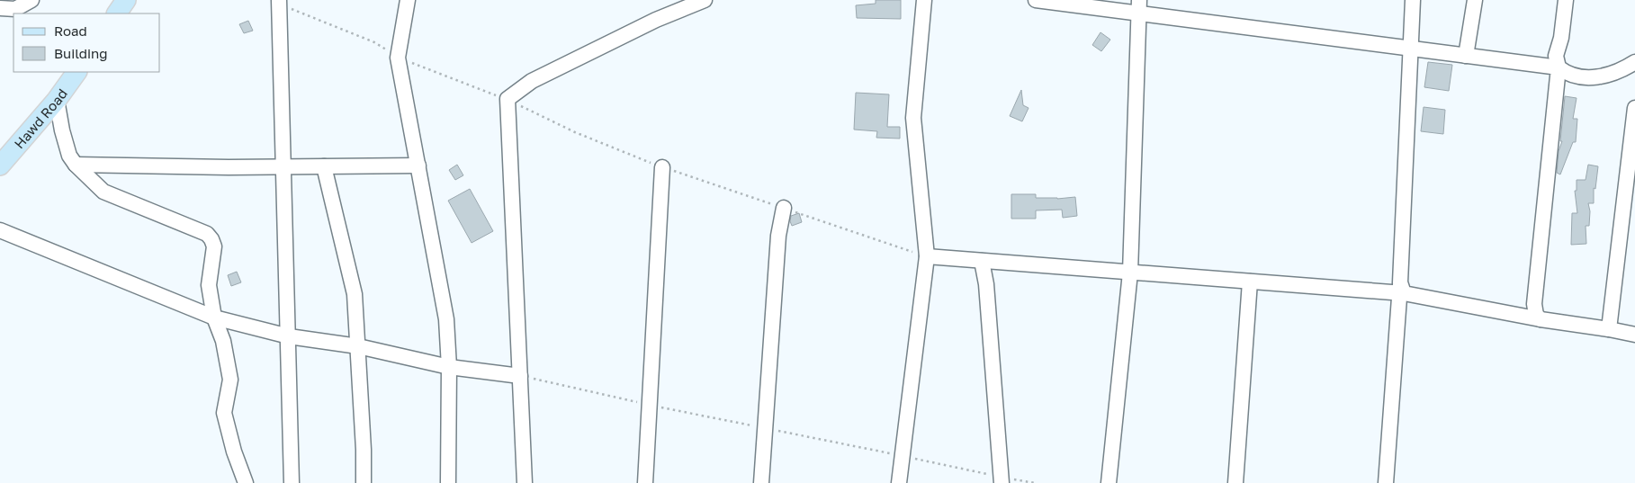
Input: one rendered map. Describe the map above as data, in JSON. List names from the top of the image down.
{
  "streets": {
    "main road": ["Hawd Road"]
  },
  "legend": ["Road", "Building"]
}
